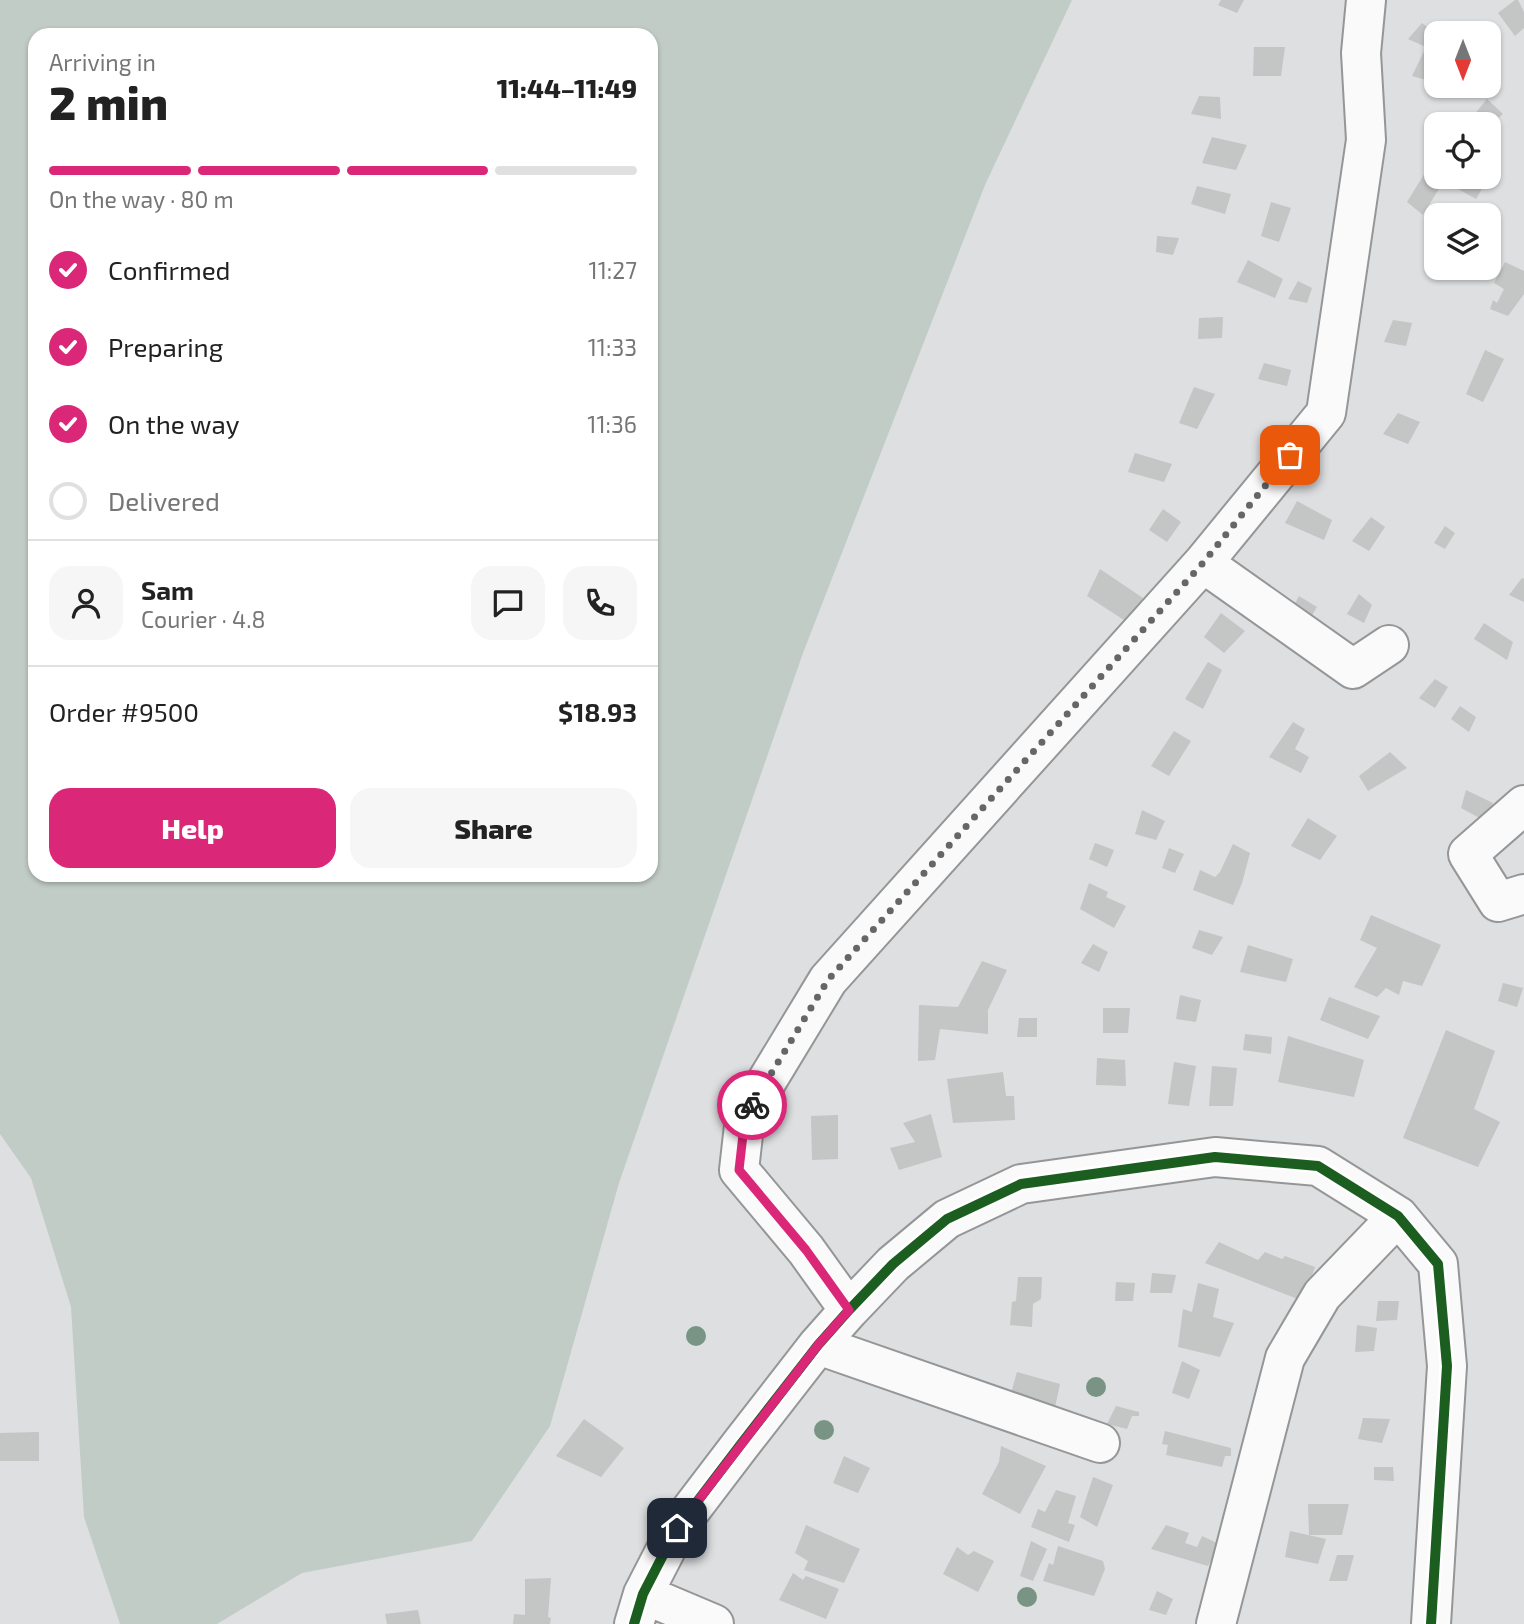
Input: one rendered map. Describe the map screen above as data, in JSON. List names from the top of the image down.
{
  "north": "bottom",
  "page": {
    "heading": ["2 min", "Arriving in", "11:44–11:49"],
    "panel": [
      "Sam",
      "Courier · 4.8",
      "Order #9500",
      "$18.93"
    ],
    "bar": "On the way · 80 m",
    "list": [
      ["Confirmed", "11:27"],
      ["Preparing", "11:33"],
      ["On the way", "11:36"],
      "Delivered"
    ],
    "buttons": ["Help", "Share"]
  }
}
